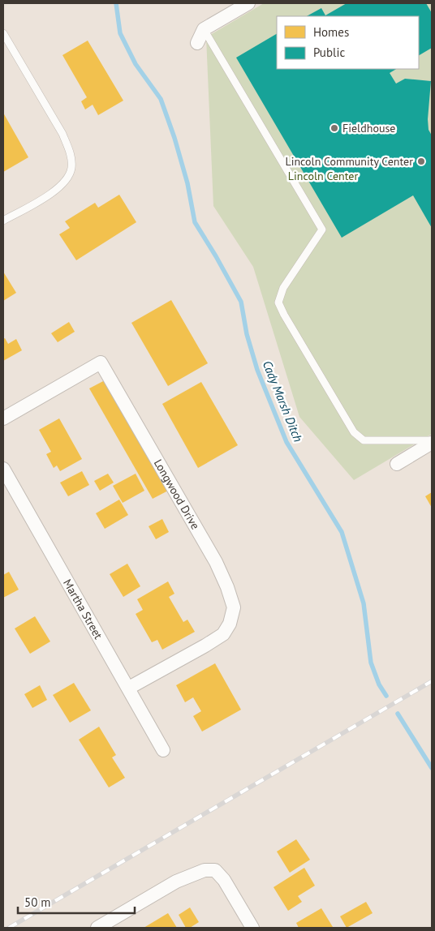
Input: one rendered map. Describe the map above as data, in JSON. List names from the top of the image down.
{
  "streets": {
    "street": ["Longwood Drive", "Martha Street"]
  },
  "crossings": [
    ["Longwood Drive", "Martha Street"]
  ],
  "water": ["Cady Marsh Ditch"],
  "parks": ["Lincoln Center"],
  "places": ["Fieldhouse", "Lincoln Community Center"],
  "legend": ["Homes", "Public"],
  "scale_bar": "50 m"
}
